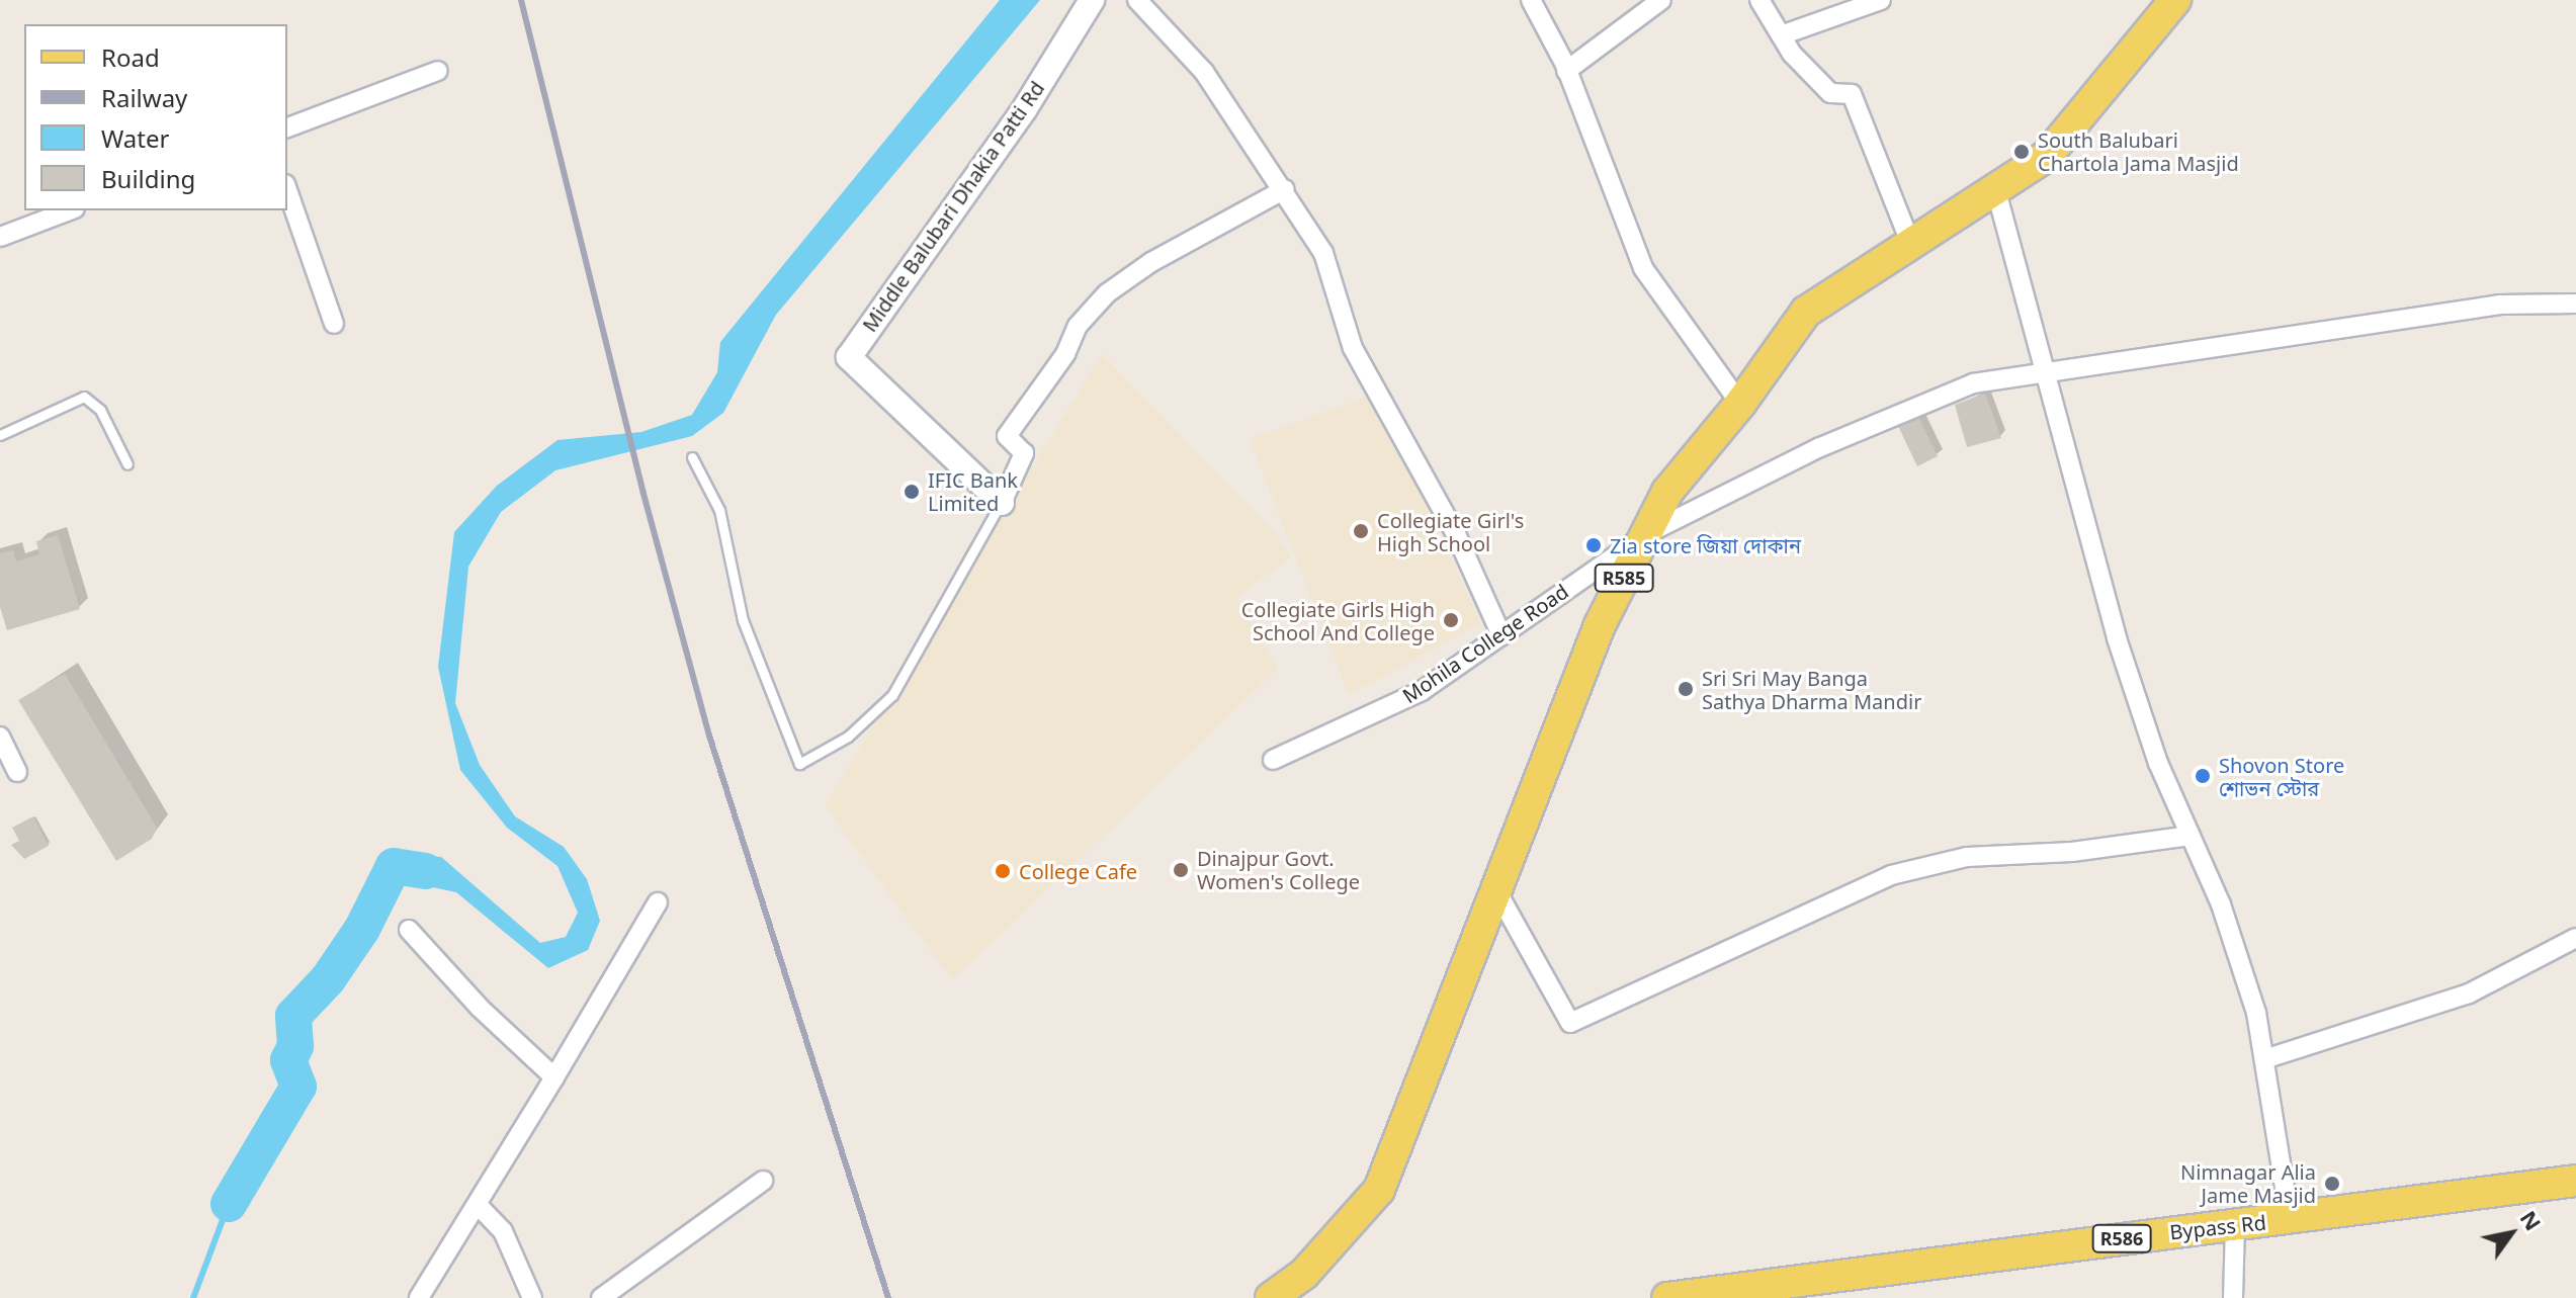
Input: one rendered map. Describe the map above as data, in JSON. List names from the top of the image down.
{
  "streets": {
    "main road": ["R585", "Bypass Rd", "R586"],
    "street": ["Middle Balubari Dhakia Patti Rd", "Mohila College Road"]
  },
  "crossings": [
    ["R585", "Mohila College Road"]
  ],
  "places": [
    "South Balubari Chartola Jama Masjid",
    "IFIC Bank Limited",
    "Collegiate Girl's High School",
    "Zia store জিয়া দোকান",
    "Collegiate Girls High School And College",
    "Sri Sri May Banga Sathya Dharma Mandir",
    "Shovon Store শোভন স্টোর",
    "Dinajpur Govt. Women's College",
    "College Cafe",
    "Nimnagar Alia Jame Masjid"
  ],
  "legend": [
    "Road",
    "Railway",
    "Water",
    "Building"
  ],
  "north": "top right"
}
